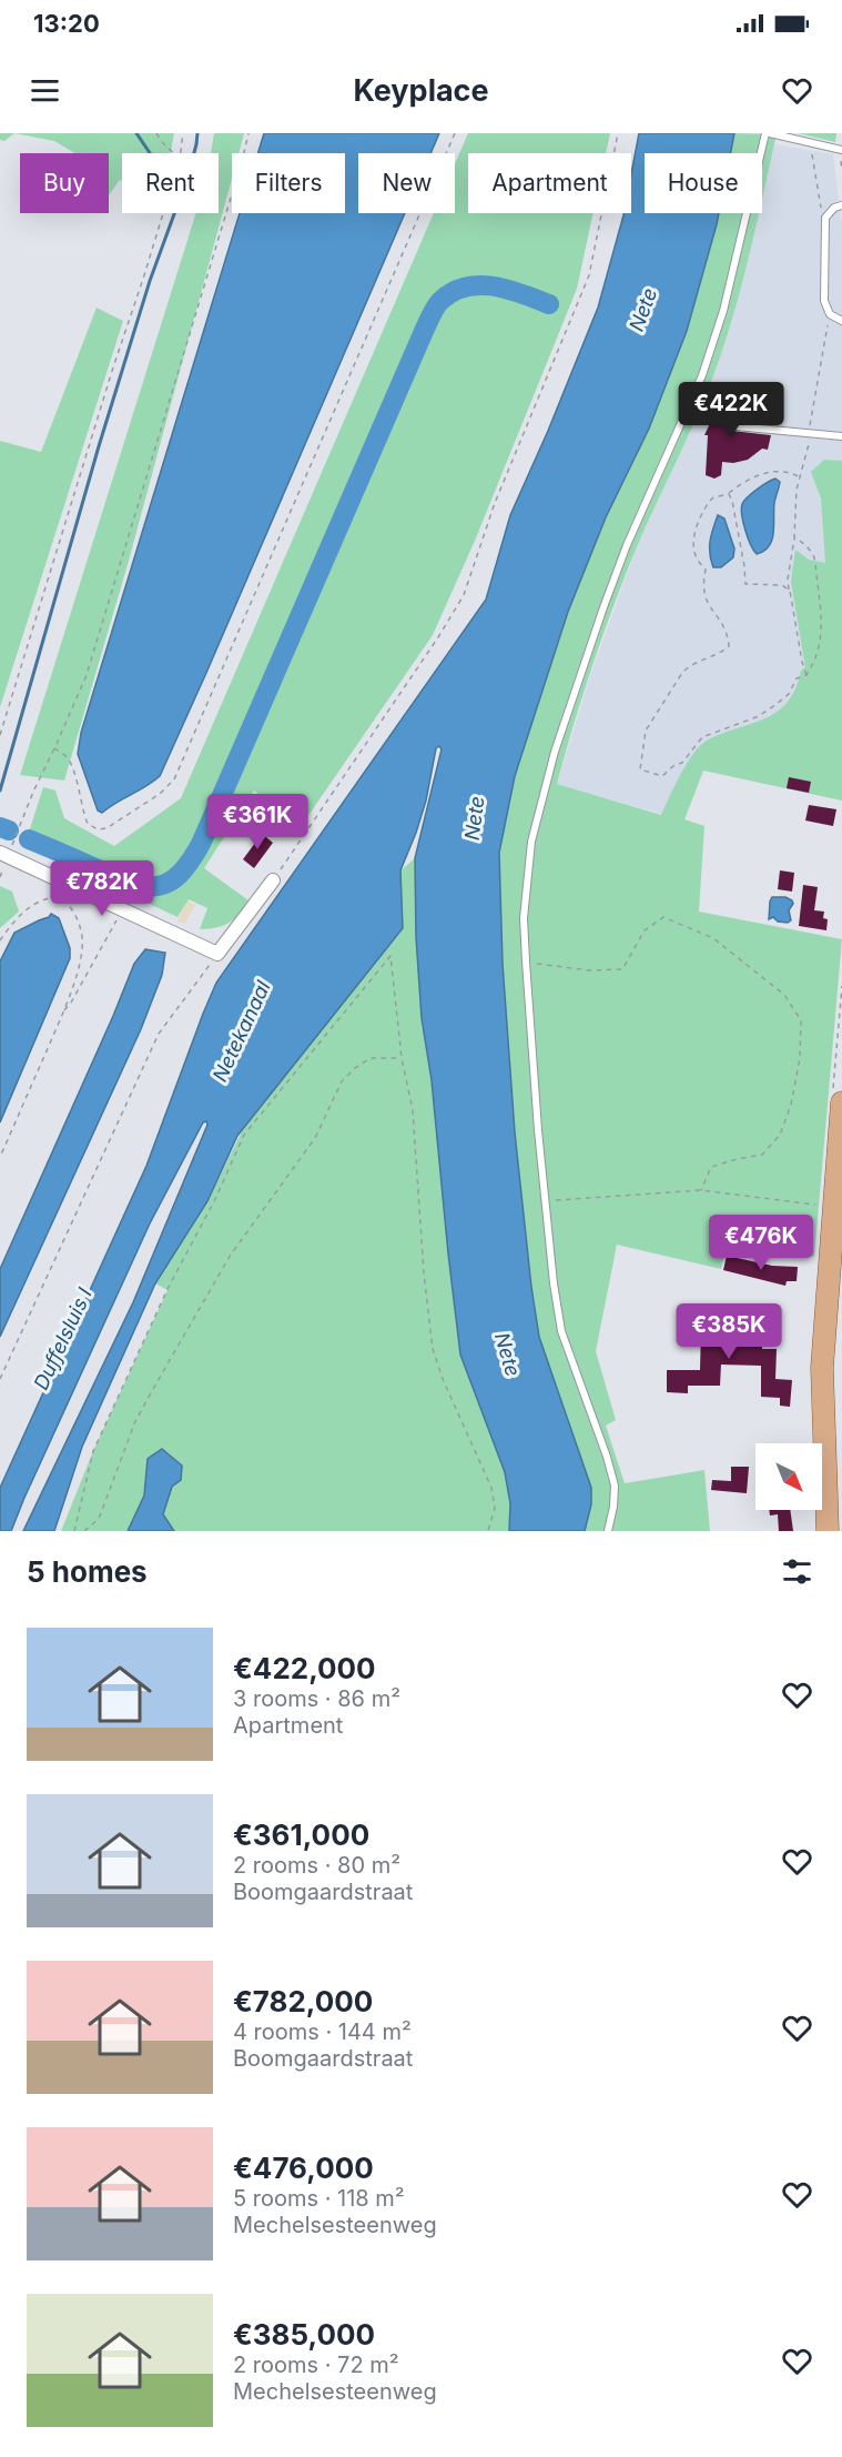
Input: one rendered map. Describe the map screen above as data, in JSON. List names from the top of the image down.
{
  "water": ["Nete", "Netekanaal", "Duffelsluis I"],
  "north": "bottom right",
  "page": {
    "status": "13:20",
    "header": "Keyplace",
    "chip": [
      "Buy",
      "Rent",
      "Filters",
      "New",
      "Apartment",
      "House"
    ],
    "price": [
      "€422K",
      "€361K",
      "€782K",
      "€476K",
      "€385K"
    ],
    "heading": "5 homes",
    "list": [
      {
        "name": "€422,000",
        "note": "3 rooms · 86 m² · Apartment"
      },
      {
        "name": "€361,000",
        "note": "2 rooms · 80 m² · Boomgaardstraat"
      },
      {
        "name": "€782,000",
        "note": "4 rooms · 144 m² · Boomgaardstraat"
      },
      {
        "name": "€476,000",
        "note": "5 rooms · 118 m² · Mechelsesteenweg"
      },
      {
        "name": "€385,000",
        "note": "2 rooms · 72 m² · Mechelsesteenweg"
      }
    ]
  }
}
